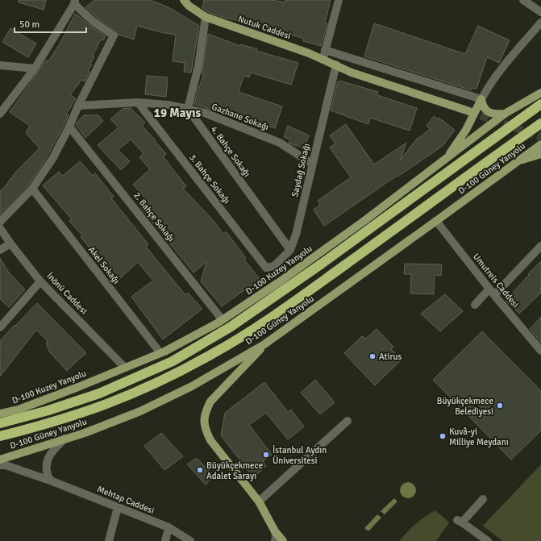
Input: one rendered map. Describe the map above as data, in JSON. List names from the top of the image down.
{
  "streets": {
    "main road": ["Nutuk Caddesi", "D-100 Güney Yanyolu", "D-100 Kuzey Yanyolu"],
    "street": [
      "Gazhane Sokağı",
      "4. Bahçe Sokağı",
      "Saydağ Sokağı",
      "3. Bahçe Sokağı",
      "2. Bahçe Sokağı",
      "Akel Sokağı",
      "Umutreis Caddesi",
      "İnönü Caddesi",
      "Mehtap Caddesi"
    ]
  },
  "crossings": [
    ["Nutuk Caddesi", "Saydağ Sokağı"],
    ["Gazhane Sokağı", "4. Bahçe Sokağı"],
    ["Gazhane Sokağı", "Saydağ Sokağı"],
    ["Gazhane Sokağı", "3. Bahçe Sokağı"],
    ["4. Bahçe Sokağı", "Saydağ Sokağı"],
    ["D-100 Güney Yanyolu", "Umutreis Caddesi"],
    ["Saydağ Sokağı", "3. Bahçe Sokağı"],
    ["2. Bahçe Sokağı", "D-100 Kuzey Yanyolu"],
    ["Akel Sokağı", "D-100 Kuzey Yanyolu"],
    ["D-100 Kuzey Yanyolu", "İnönü Caddesi"]
  ],
  "districts": ["19 Mayıs"],
  "places": [
    "Atirus",
    "Büyükçekmece Belediyesi",
    "Kuvâ-yi Milliye Meydanı",
    "İstanbul Aydın Üniversitesi",
    "Büyükçekmece Adalet Sarayı"
  ],
  "scale_bar": "50 m"
}
